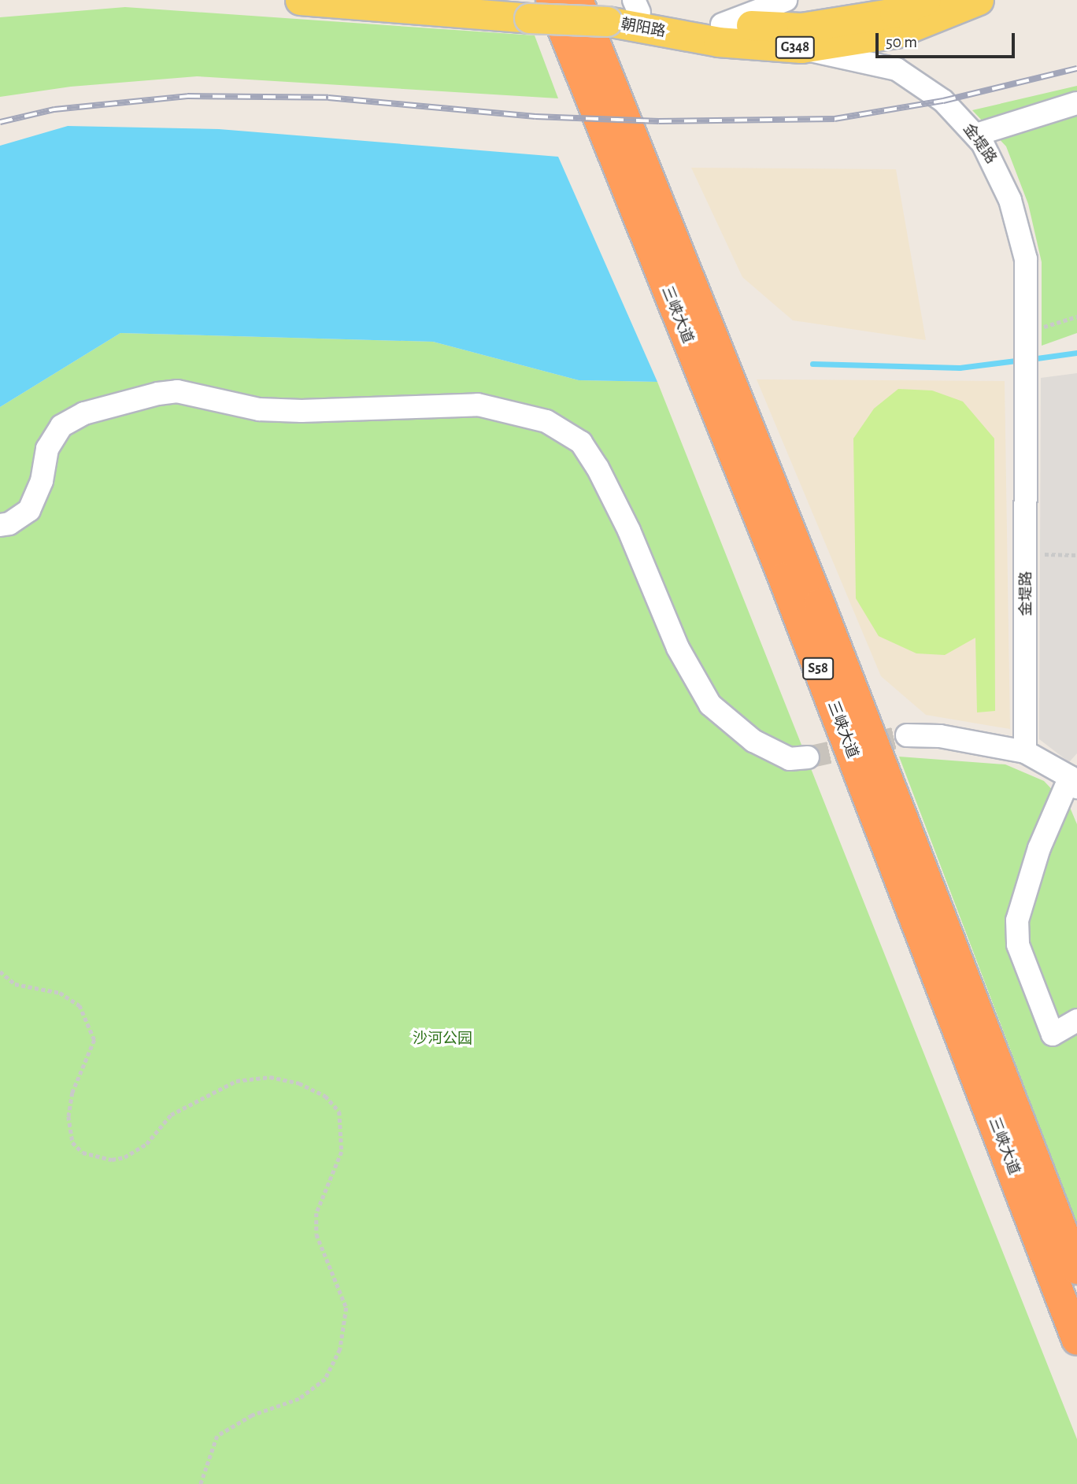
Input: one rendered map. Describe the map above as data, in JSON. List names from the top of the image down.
{
  "streets": {
    "highway": ["三峡大道", "S58"],
    "main road": ["朝阳路", "G348"],
    "street": ["金堤路"]
  },
  "crossings": [
    ["朝阳路", "金堤路"],
    ["朝阳路", "三峡大道"]
  ],
  "parks": ["沙河公园"],
  "scale_bar": "50 m"
}
